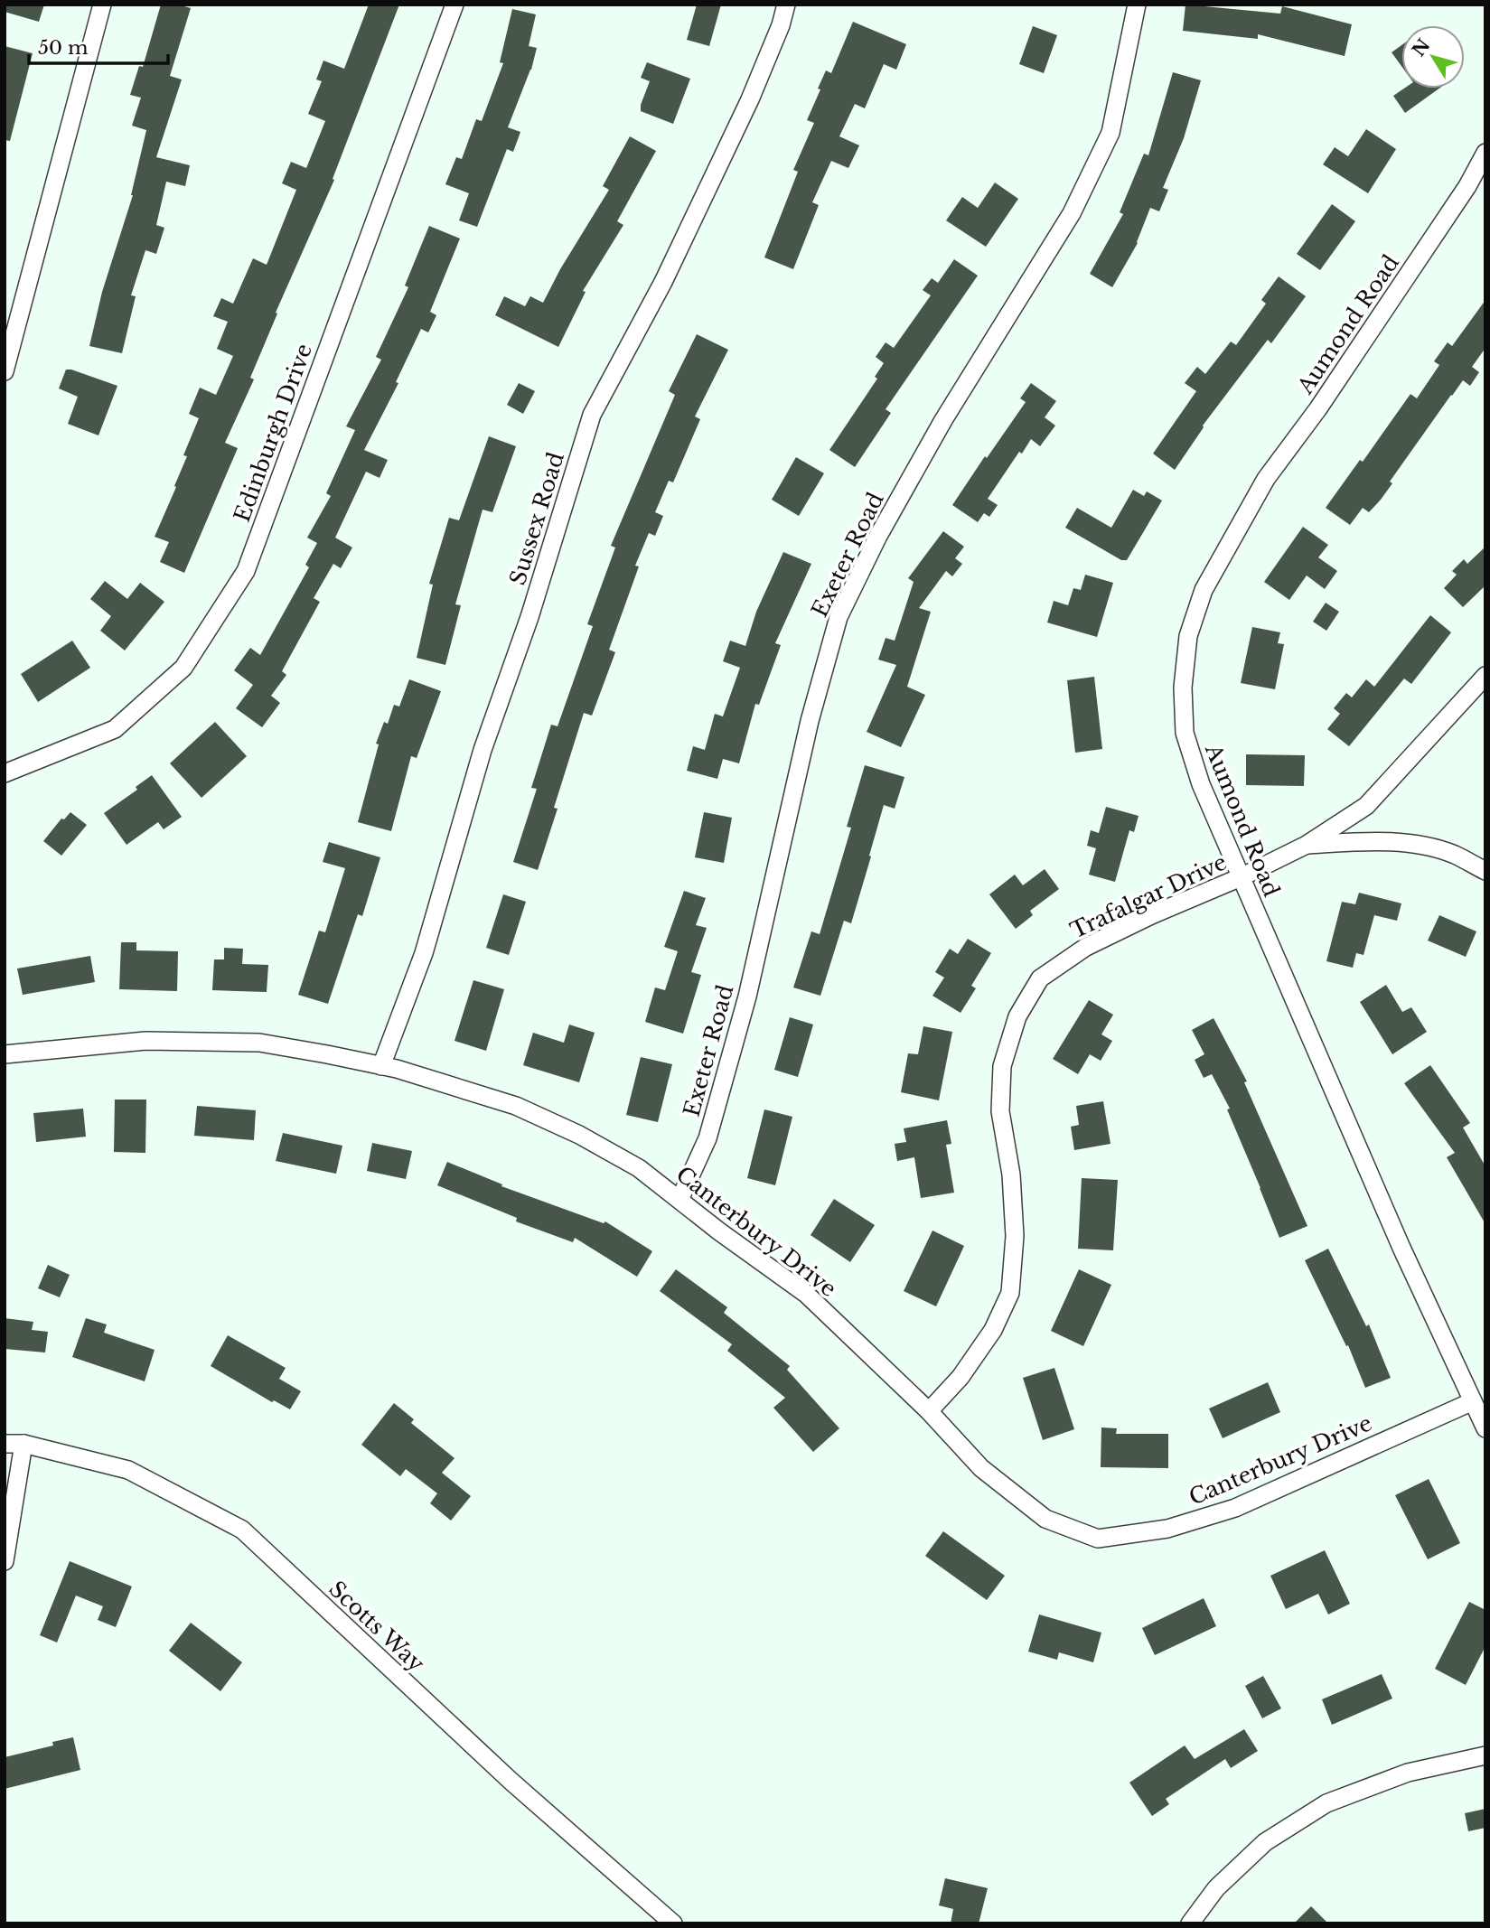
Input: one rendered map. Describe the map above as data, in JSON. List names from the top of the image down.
{
  "streets": {
    "street": [
      "Aumond Road",
      "Edinburgh Drive",
      "Sussex Road",
      "Exeter Road",
      "Trafalgar Drive",
      "Canterbury Drive",
      "Scotts Way"
    ]
  },
  "crossings": [
    ["Aumond Road", "Trafalgar Drive"],
    ["Aumond Road", "Canterbury Drive"],
    ["Sussex Road", "Canterbury Drive"],
    ["Exeter Road", "Canterbury Drive"],
    ["Trafalgar Drive", "Canterbury Drive"]
  ],
  "scale_bar": "50 m",
  "north": "top left"
}
